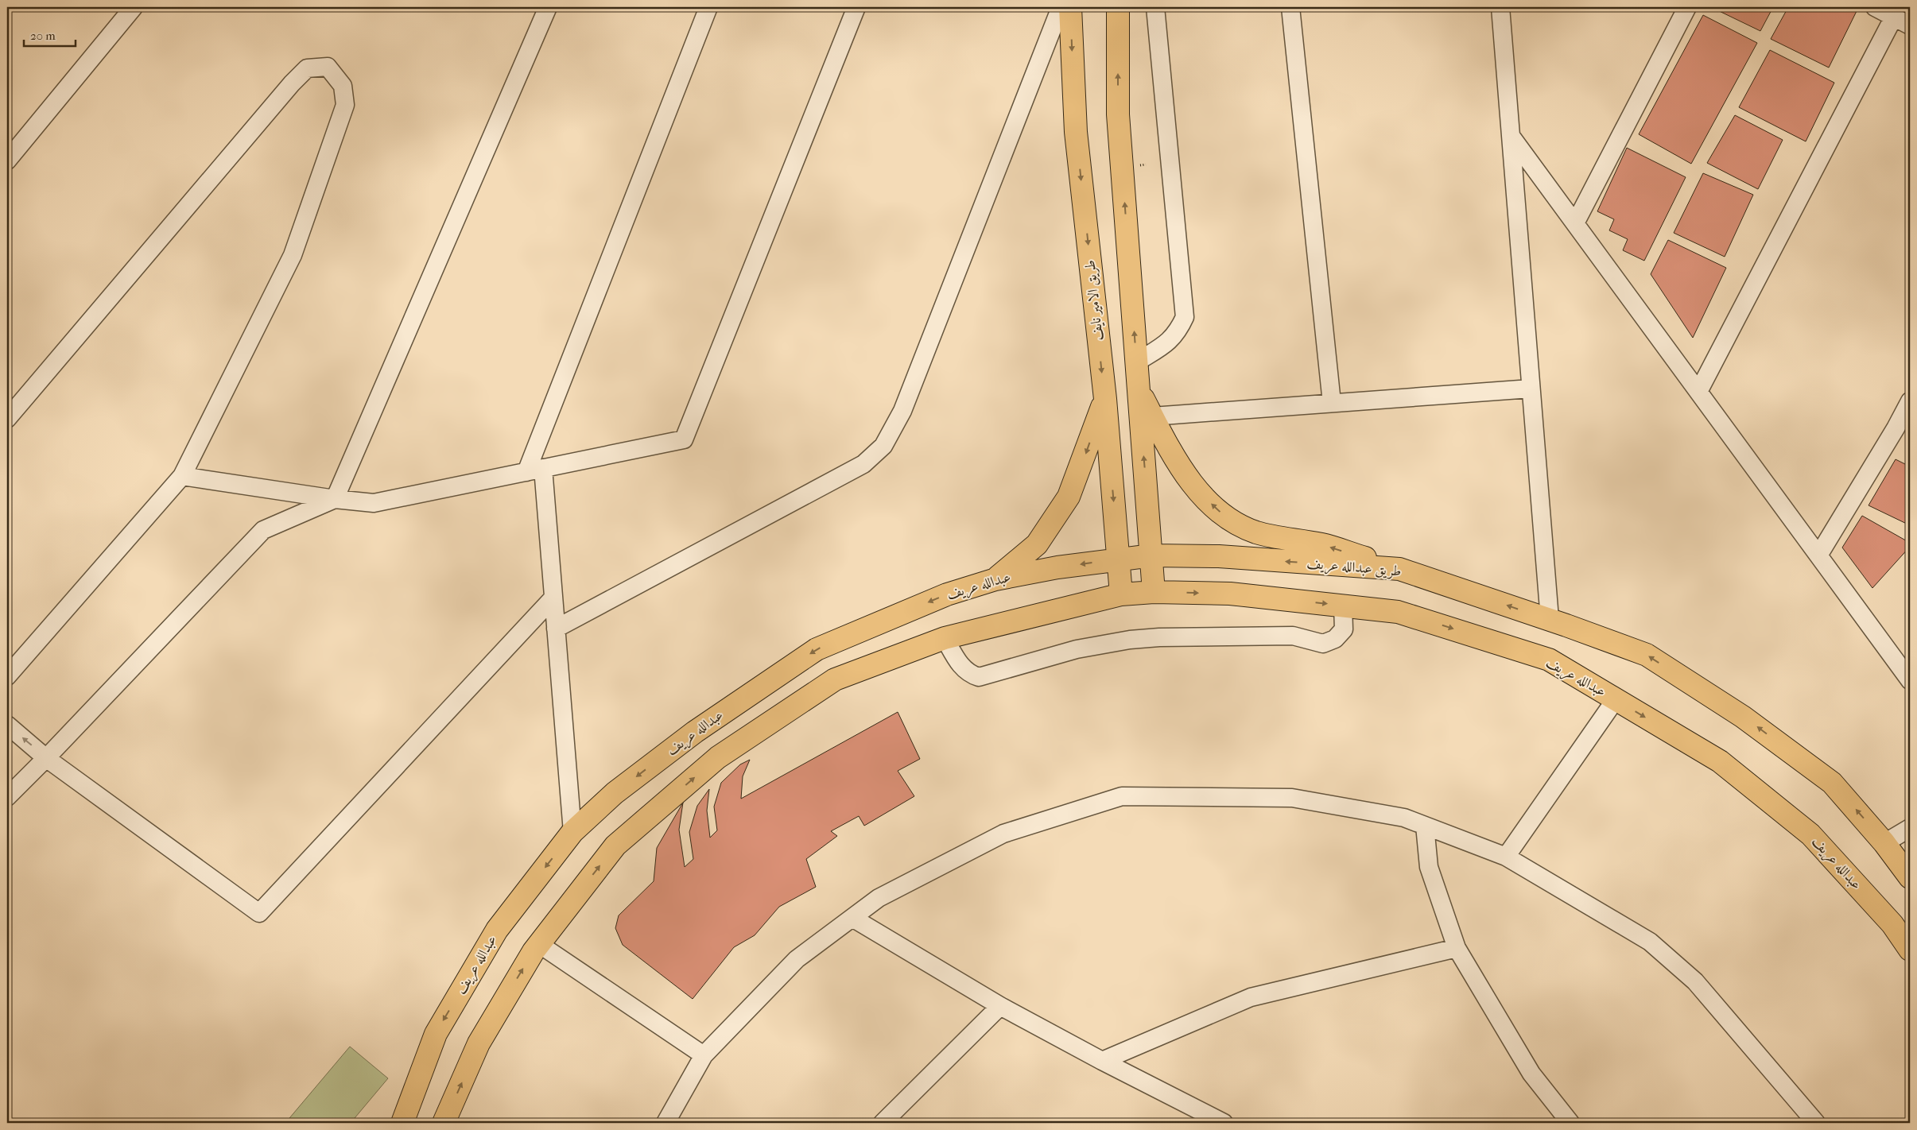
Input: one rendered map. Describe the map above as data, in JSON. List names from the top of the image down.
{
  "streets": {
    "main road": ["طريق الامير نايف", "طريق عبدالله عريف", "عبدالله عريف"]
  },
  "crossings": [
    ["طريق الامير نايف", "عبدالله عريف"],
    ["طريق عبدالله عريف", "عبدالله عريف"]
  ],
  "one_way": ["طريق عبدالله عريف"],
  "scale_bar": "20 m"
}
